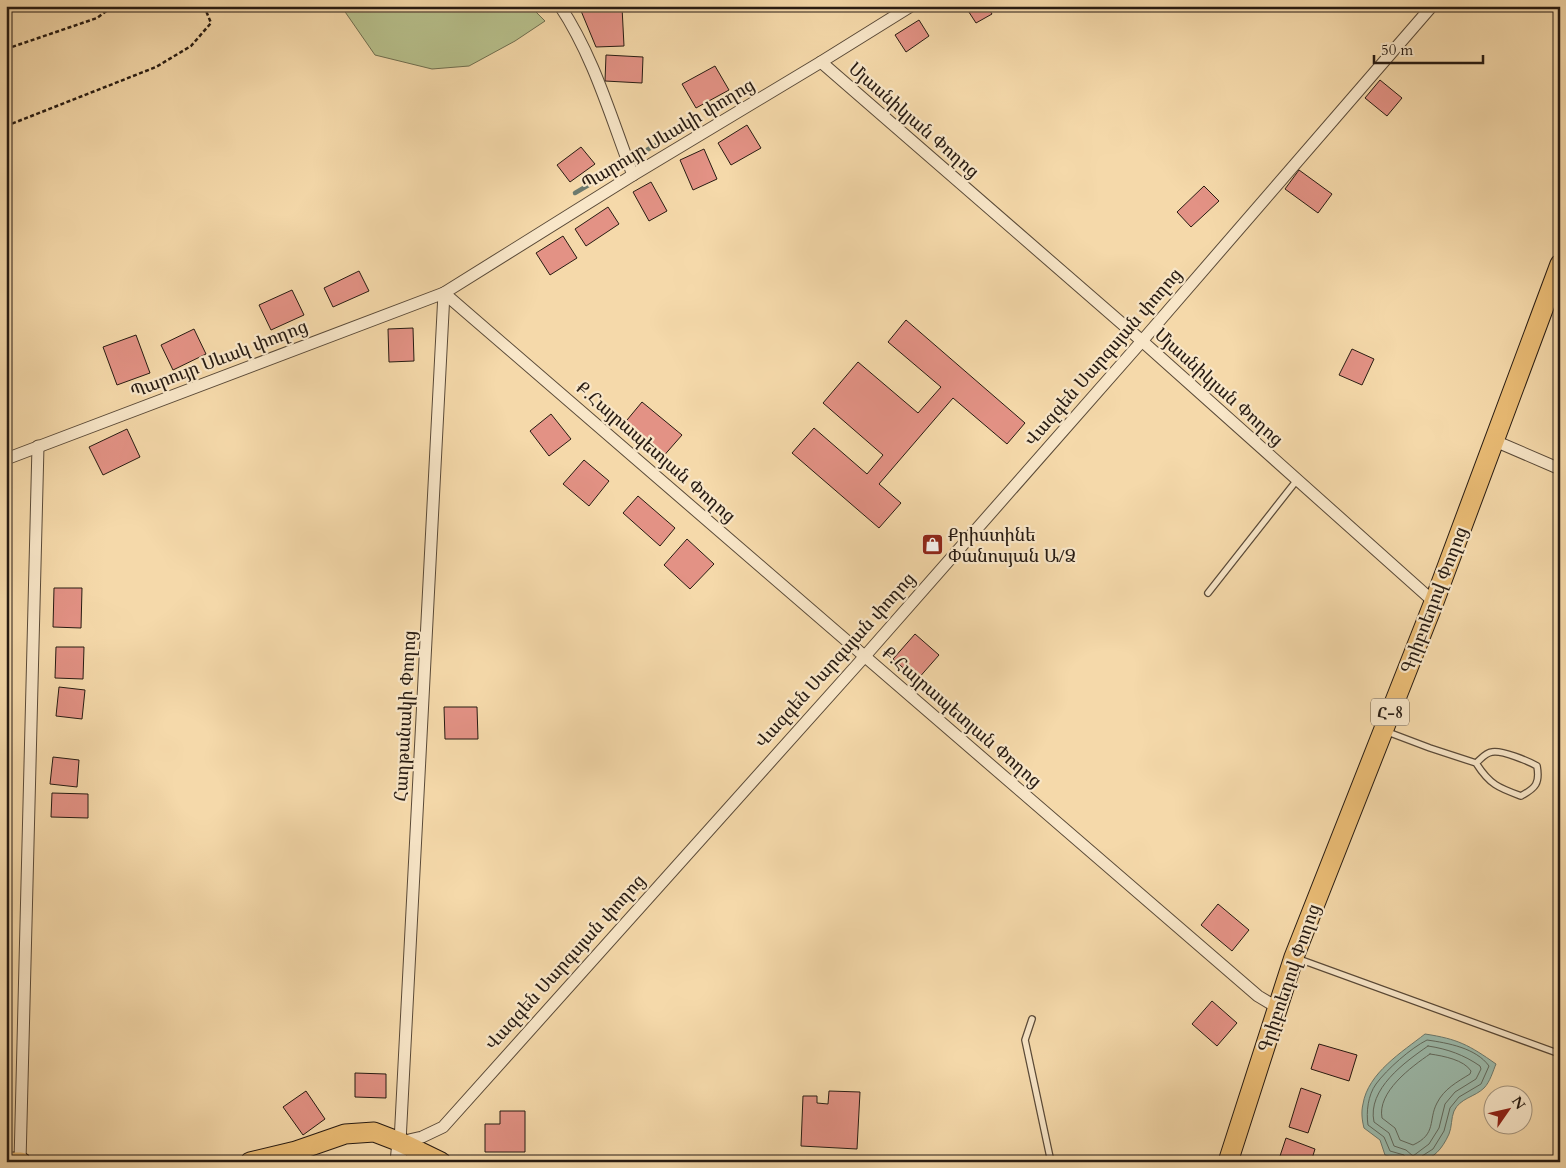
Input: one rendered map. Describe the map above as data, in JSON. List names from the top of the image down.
{
  "streets": {
    "main road": ["Գրիբոեդով Փողոց", "Հ-8"],
    "street": [
      "Մյասնիկյան Փողոց",
      "Պարույր Սևակի փողոց",
      "Վազգեն Սարգսյան փողոց",
      "Պարույր Սևակ փողոց",
      "Ք.Հայրապետյան Փողոց",
      "Հաղթանակի Փողոց"
    ]
  },
  "crossings": [
    ["Մյասնիկյան Փողոց", "Պարույր Սևակի փողոց"],
    ["Մյասնիկյան Փողոց", "Վազգեն Սարգսյան փողոց"],
    ["Մյասնիկյան Փողոց", "Գրիբոեդով Փողոց"],
    ["Պարույր Սևակի փողոց", "Պարույր Սևակ փողոց"],
    ["Պարույր Սևակի փողոց", "Ք.Հայրապետյան Փողոց"],
    ["Պարույր Սևակի փողոց", "Հաղթանակի Փողոց"],
    ["Վազգեն Սարգսյան փողոց", "Ք.Հայրապետյան Փողոց"],
    ["Վազգեն Սարգսյան փողոց", "Հաղթանակի Փողոց"],
    ["Պարույր Սևակ փողոց", "Ք.Հայրապետյան Փողոց"],
    ["Պարույր Սևակ փողոց", "Հաղթանակի Փողոց"],
    ["Ք.Հայրապետյան Փողոց", "Գրիբոեդով Փողոց"],
    ["Ք.Հայրապետյան Փողոց", "Հաղթանակի Փողոց"]
  ],
  "places": {
    "shop": ["Քրիստինե Փանոսյան Ա/Ձ"]
  },
  "scale_bar": "50 m",
  "north": "top right"
}
